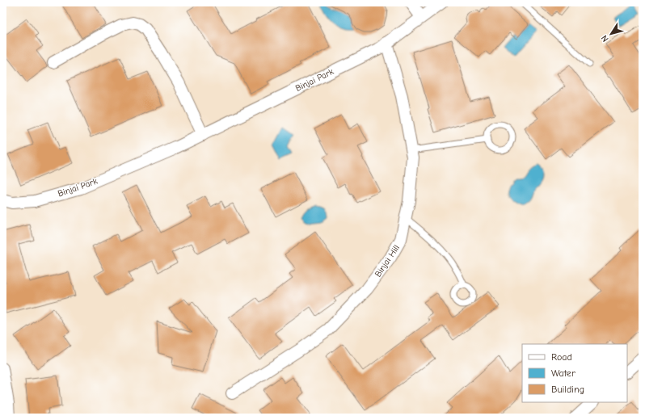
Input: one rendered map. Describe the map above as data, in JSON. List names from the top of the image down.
{
  "streets": {
    "street": ["Binjai Park", "Binjai Hill"]
  },
  "crossings": [
    ["Binjai Park", "Binjai Hill"]
  ],
  "legend": ["Road", "Water", "Building"],
  "north": "bottom left"
}
